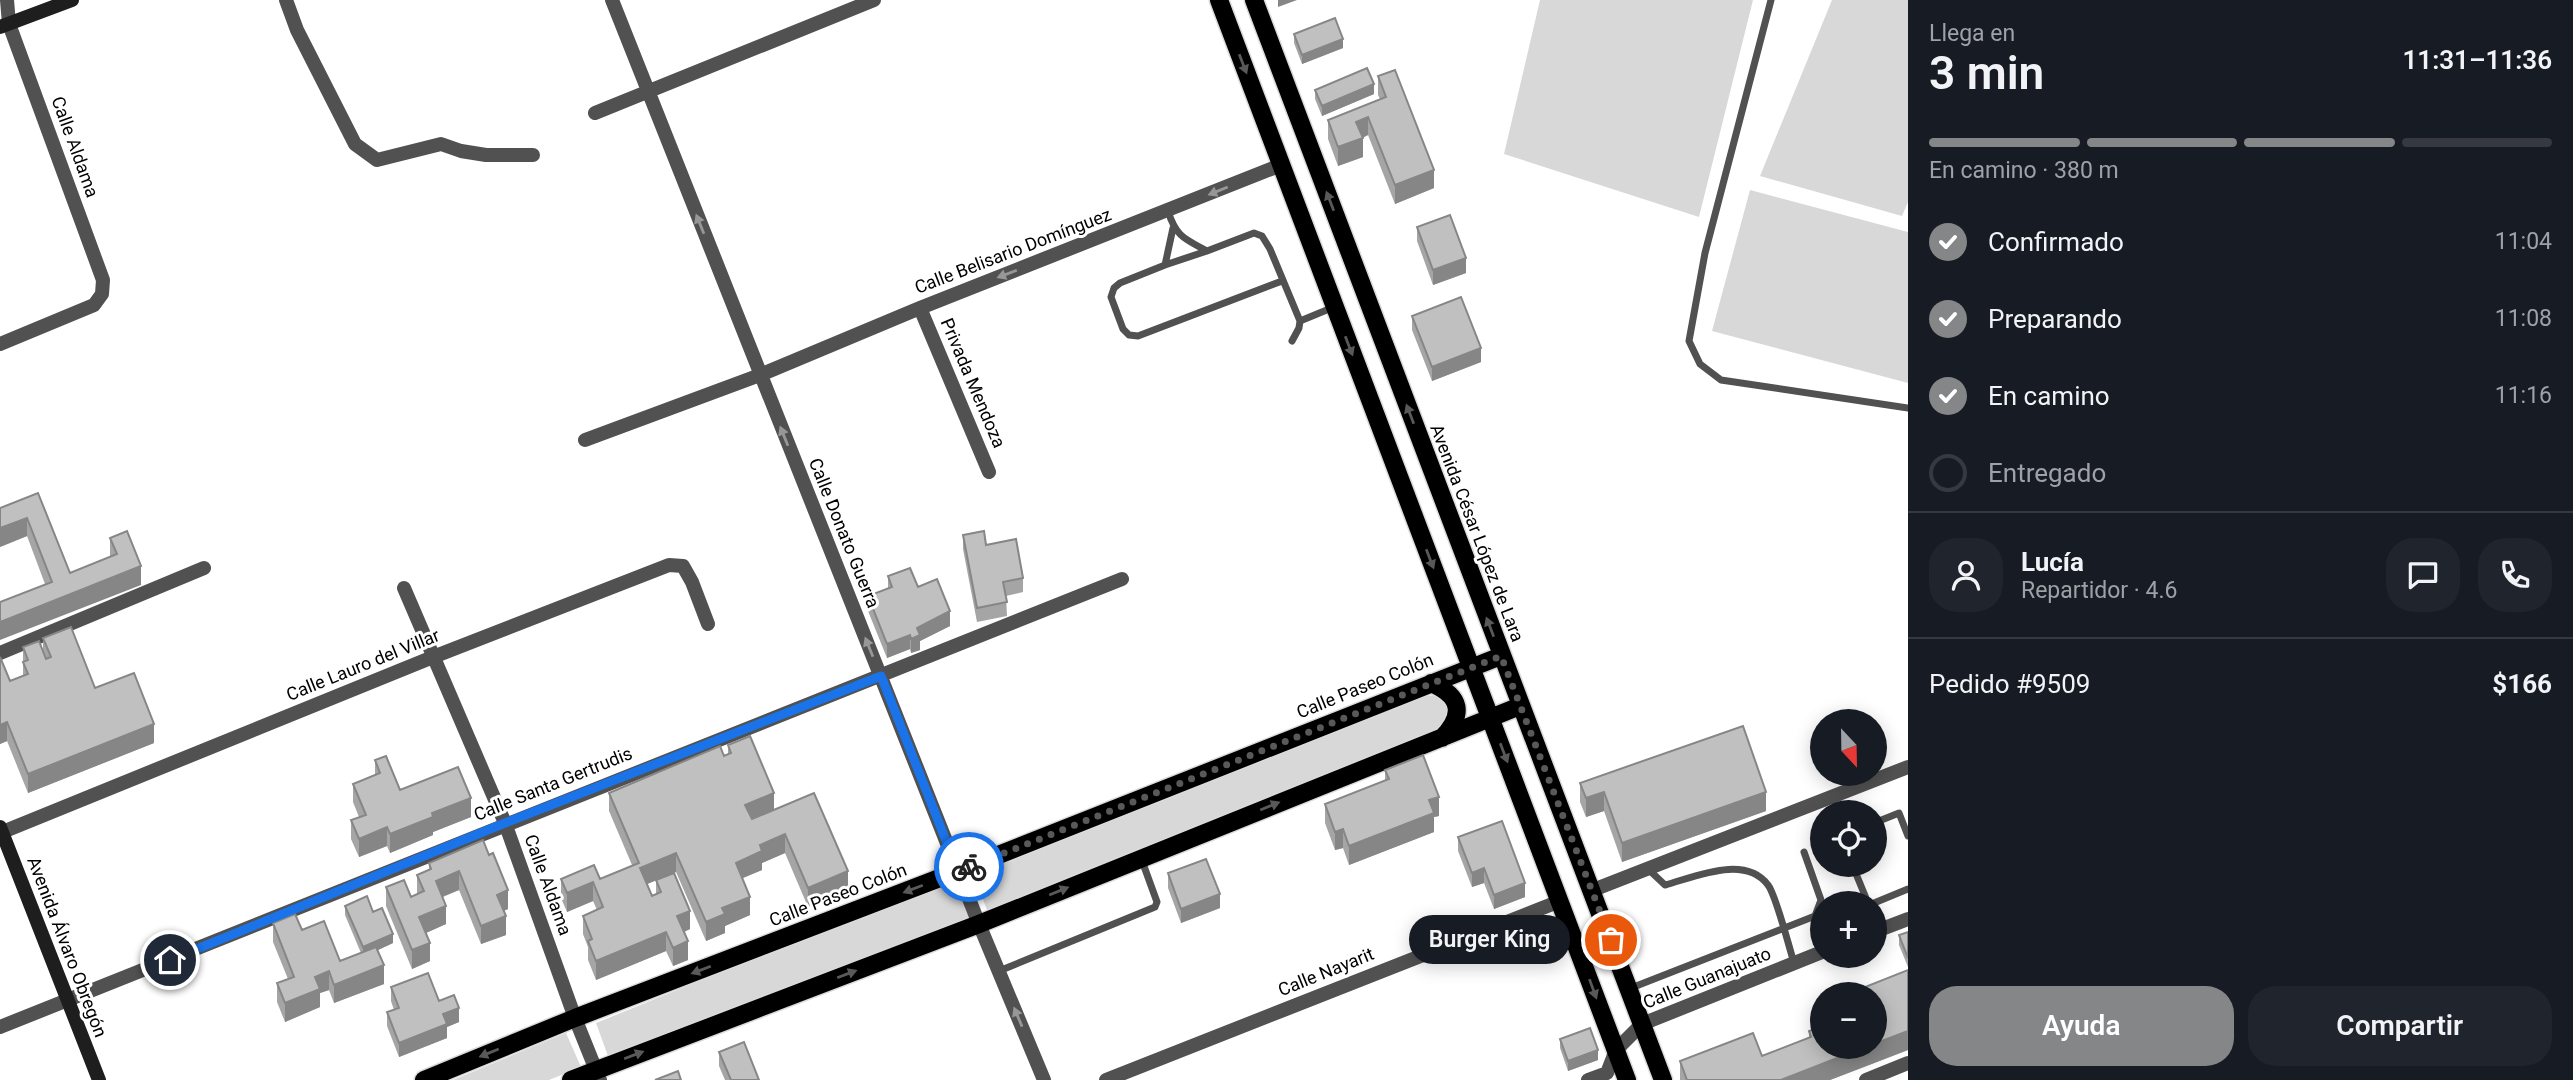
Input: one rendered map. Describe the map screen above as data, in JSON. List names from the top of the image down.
{
  "streets": {
    "main road": ["Avenida César López de Lara", "Calle Paseo Colón"],
    "street": [
      "Calle Aldama",
      "Calle Belisario Domínguez",
      "Privada Mendoza",
      "Calle Donato Guerra",
      "Calle Lauro del Villar",
      "Calle Santa Gertrudis",
      "Avenida Álvaro Obregón",
      "Calle Nayarit",
      "Calle Guanajuato"
    ]
  },
  "crossings": [
    ["Calle Aldama", "Calle Lauro del Villar"],
    ["Calle Aldama", "Calle Paseo Colón"],
    ["Calle Aldama", "Calle Santa Gertrudis"],
    ["Calle Belisario Domínguez", "Privada Mendoza"],
    ["Calle Belisario Domínguez", "Calle Donato Guerra"],
    ["Calle Donato Guerra", "Calle Paseo Colón"],
    ["Calle Donato Guerra", "Calle Santa Gertrudis"],
    ["Avenida César López de Lara", "Calle Paseo Colón"],
    ["Avenida César López de Lara", "Calle Guanajuato"],
    ["Calle Lauro del Villar", "Avenida Álvaro Obregón"],
    ["Calle Santa Gertrudis", "Avenida Álvaro Obregón"]
  ],
  "one_way": ["Calle Belisario Domínguez", "Calle Donato Guerra"],
  "places": ["Burger King"],
  "north": "bottom",
  "page": {
    "heading": ["3 min", "Llega en", "11:31–11:36"],
    "panel": [
      "Lucía",
      "Repartidor · 4.6",
      "Pedido #9509",
      "$166"
    ],
    "bar": "En camino · 380 m",
    "list": [
      ["Confirmado", "11:04"],
      ["Preparando", "11:08"],
      ["En camino", "11:16"],
      "Entregado"
    ],
    "map_buttons": ["+", "−"],
    "bubble": "Burger King",
    "buttons": ["Ayuda", "Compartir"]
  }
}
